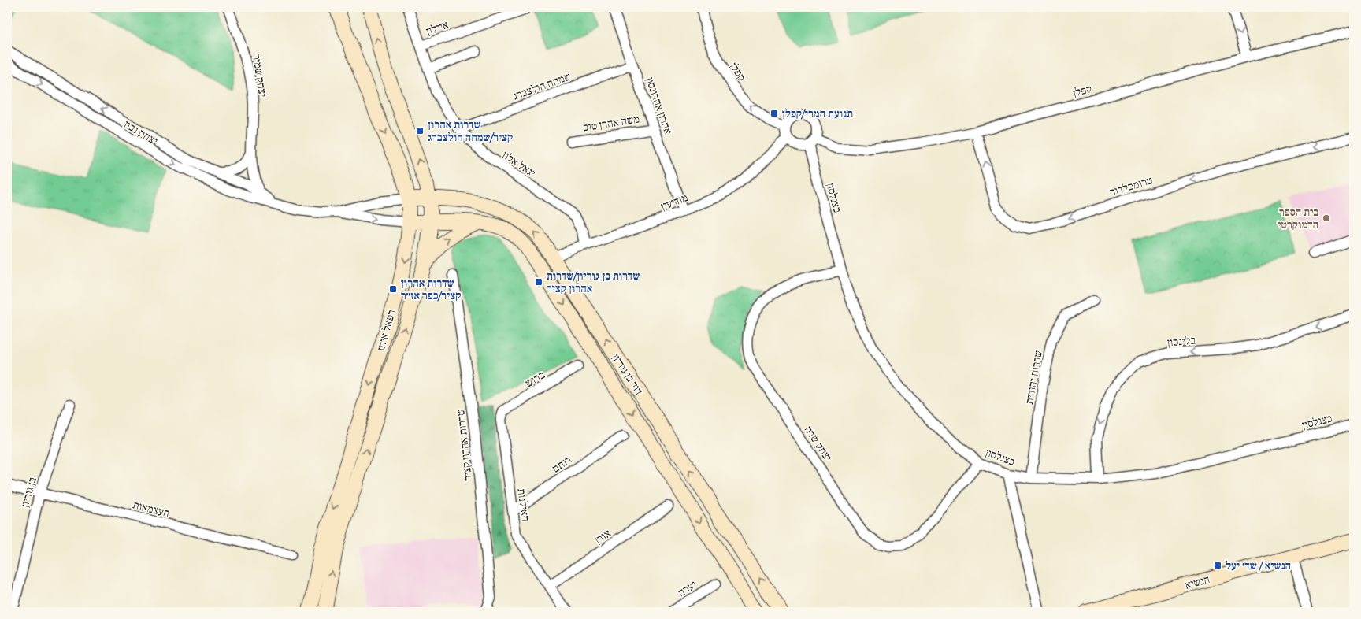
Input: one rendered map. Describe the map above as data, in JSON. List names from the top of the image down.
{
  "streets": {
    "main road": [
      "יצחק נבון",
      "רפאל איתן",
      "דוד בן גוריון",
      "הנשיא"
    ],
    "street": [
      "איילון",
      "קפלן",
      "יצחק שמיר",
      "שמחה הולצברג",
      "אהרון אהרונסון",
      "משה אהרן טוב",
      "יגאל אלון",
      "טרומפלדור",
      "כצנלסון",
      "מודיעין",
      "בלינסון",
      "שדרות יהודית",
      "ברוש",
      "יצחק שדה",
      "שדרות אהרון קציר",
      "רותם",
      "בן גוריון",
      "האילנות",
      "העצמאות",
      "אורן",
      "יערה"
    ]
  },
  "crossings": [
    ["איילון", "יגאל אלון"],
    ["קפלן", "טרומפלדור"],
    ["קפלן", "כצנלסון"],
    ["קפלן", "מודיעין"],
    ["יצחק שמיר", "יצחק נבון"],
    ["שמחה הולצברג", "אהרון אהרונסון"],
    ["שמחה הולצברג", "יגאל אלון"],
    ["אהרון אהרונסון", "משה אהרן טוב"],
    ["אהרון אהרונסון", "מודיעין"],
    ["יצחק נבון", "רפאל איתן"],
    ["יצחק נבון", "דוד בן גוריון"],
    ["יגאל אלון", "מודיעין"],
    ["כצנלסון", "מודיעין"],
    ["כצנלסון", "בלינסון"],
    ["כצנלסון", "שדרות יהודית"],
    ["כצנלסון", "יצחק שדה"],
    ["מודיעין", "דוד בן גוריון"],
    ["רפאל איתן", "דוד בן גוריון"],
    ["ברוש", "האילנות"],
    ["רותם", "האילנות"],
    ["בן גוריון", "העצמאות"],
    ["האילנות", "אורן"]
  ],
  "one_way": ["טרומפלדור", "בלינסון"],
  "places": {
    "transit": [
      "תנועת המרי/קפלן",
      "שדרות אהרון קציר/שמחה הולצברג",
      "שדרות בן גוריון/שדרות אהרון קציר",
      "שדרות אהרון קציר/כפר אז״ר",
      "הנשיא / שד׳ יעל"
    ],
    "other": ["בית הספר הדמוקרטי"]
  }
}
